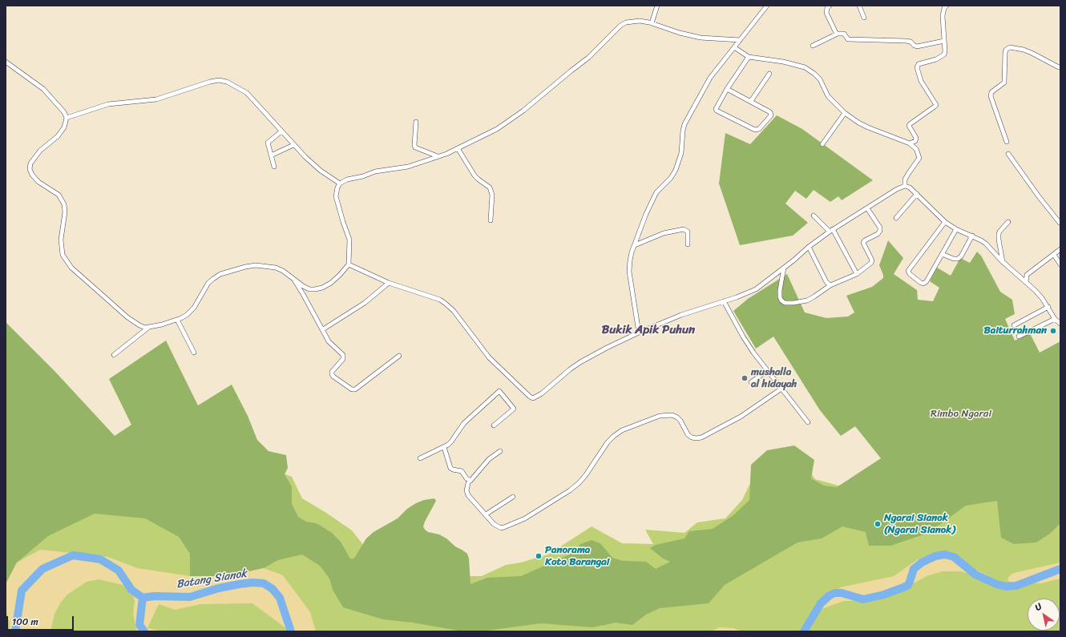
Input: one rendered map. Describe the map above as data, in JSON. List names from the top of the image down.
{
  "districts": ["Bukik Apik Puhun"],
  "water": ["Batang Sianok"],
  "parks": ["Rimbo Ngarai"],
  "places": [
    "Baiturrahman",
    "mushalla al hidayah",
    "Ngarai Sianok (Ngarai Sianok)",
    "Panorama Koto Barangai"
  ],
  "scale_bar": "100 m",
  "north": "top left"
}
